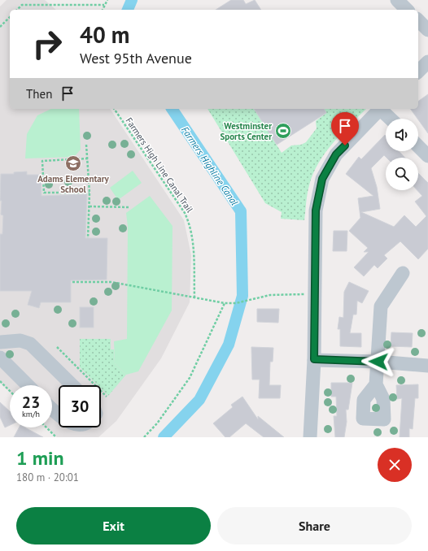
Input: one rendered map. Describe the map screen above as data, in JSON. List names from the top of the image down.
{
  "streets": {
    "path": ["Farmers High Line Canal Trail"]
  },
  "water": ["Farmers Highline Canal"],
  "places": {
    "sports": ["Westminster Sports Center"],
    "school or university": ["Adams Elementary School"]
  },
  "page": {
    "turn": ["40 m", "West 95th Avenue"],
    "then": "Then",
    "speed": "23 km/h",
    "limit": "30",
    "heading": ["1 min", "180 m · 20:01"],
    "buttons": ["Exit", "Share"]
  }
}
